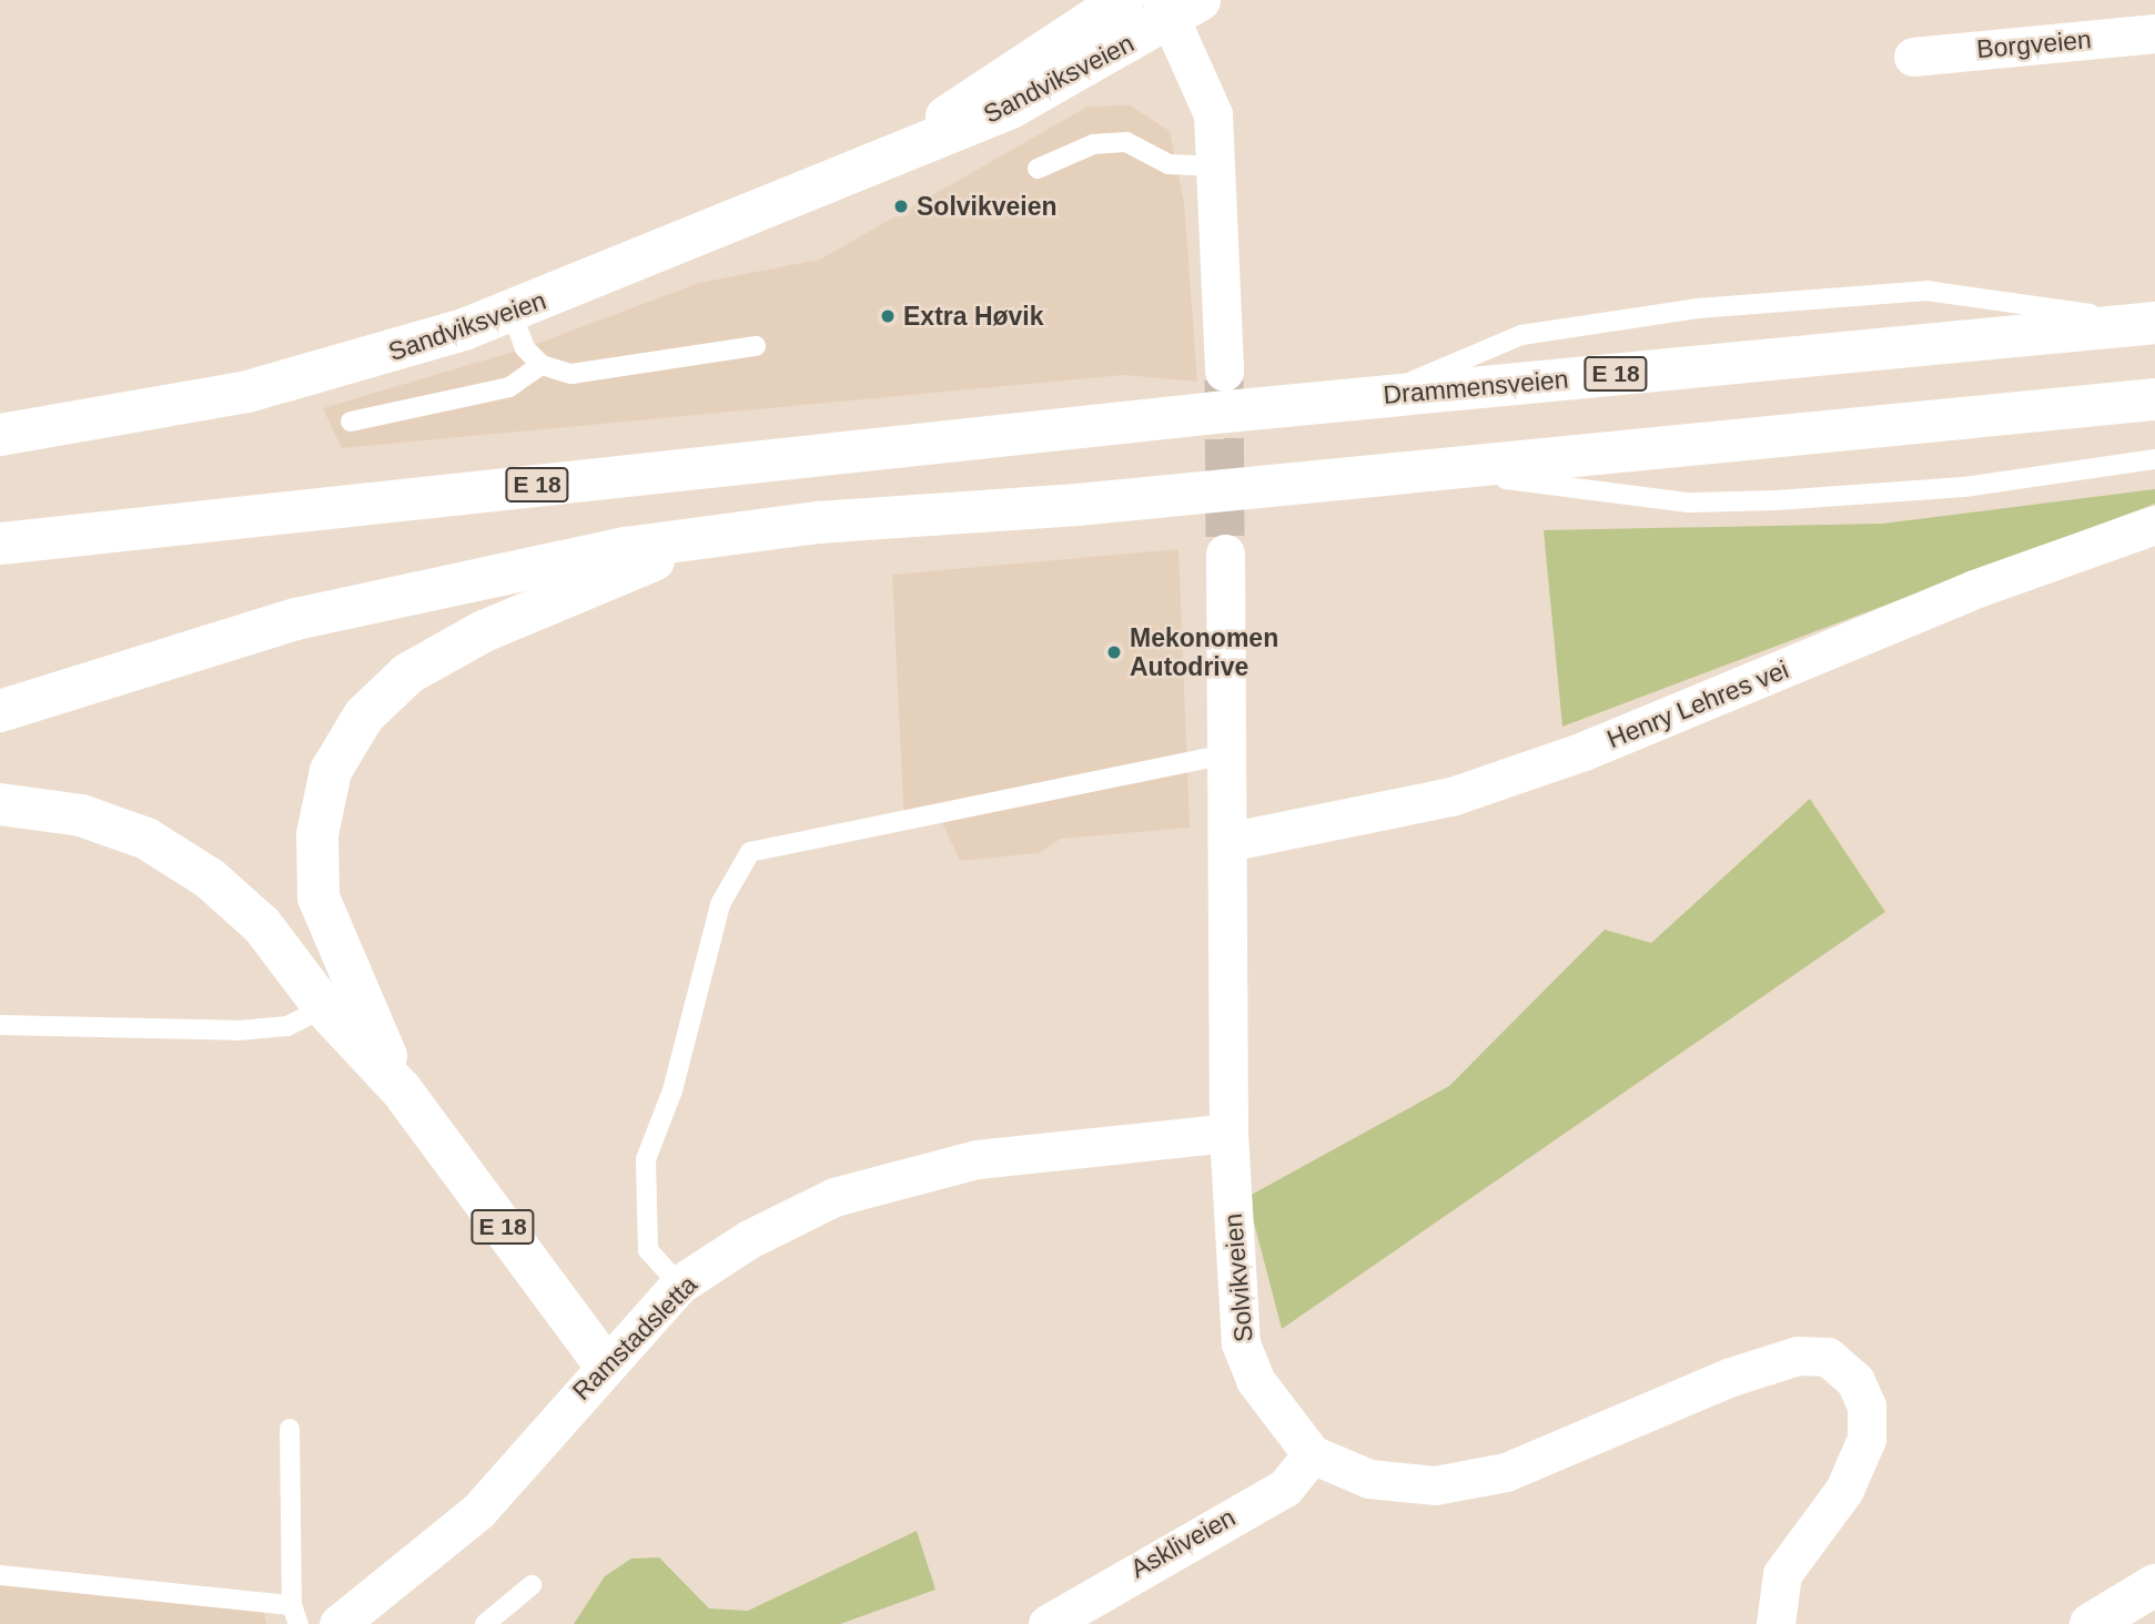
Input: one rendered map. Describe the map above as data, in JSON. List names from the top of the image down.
{
  "streets": {
    "main road": ["Sandviksveien", "E 18", "Drammensveien"],
    "street": [
      "Borgveien",
      "Henry Lehres vei",
      "Solvikveien",
      "Ramstadsletta",
      "Askliveien"
    ]
  },
  "crossings": [
    ["E 18", "Ramstadsletta"],
    ["Henry Lehres vei", "Solvikveien"],
    ["Solvikveien", "Ramstadsletta"],
    ["Solvikveien", "Askliveien"]
  ],
  "places": ["Solvikveien", "Extra Høvik", "Mekonomen Autodrive"]
}
